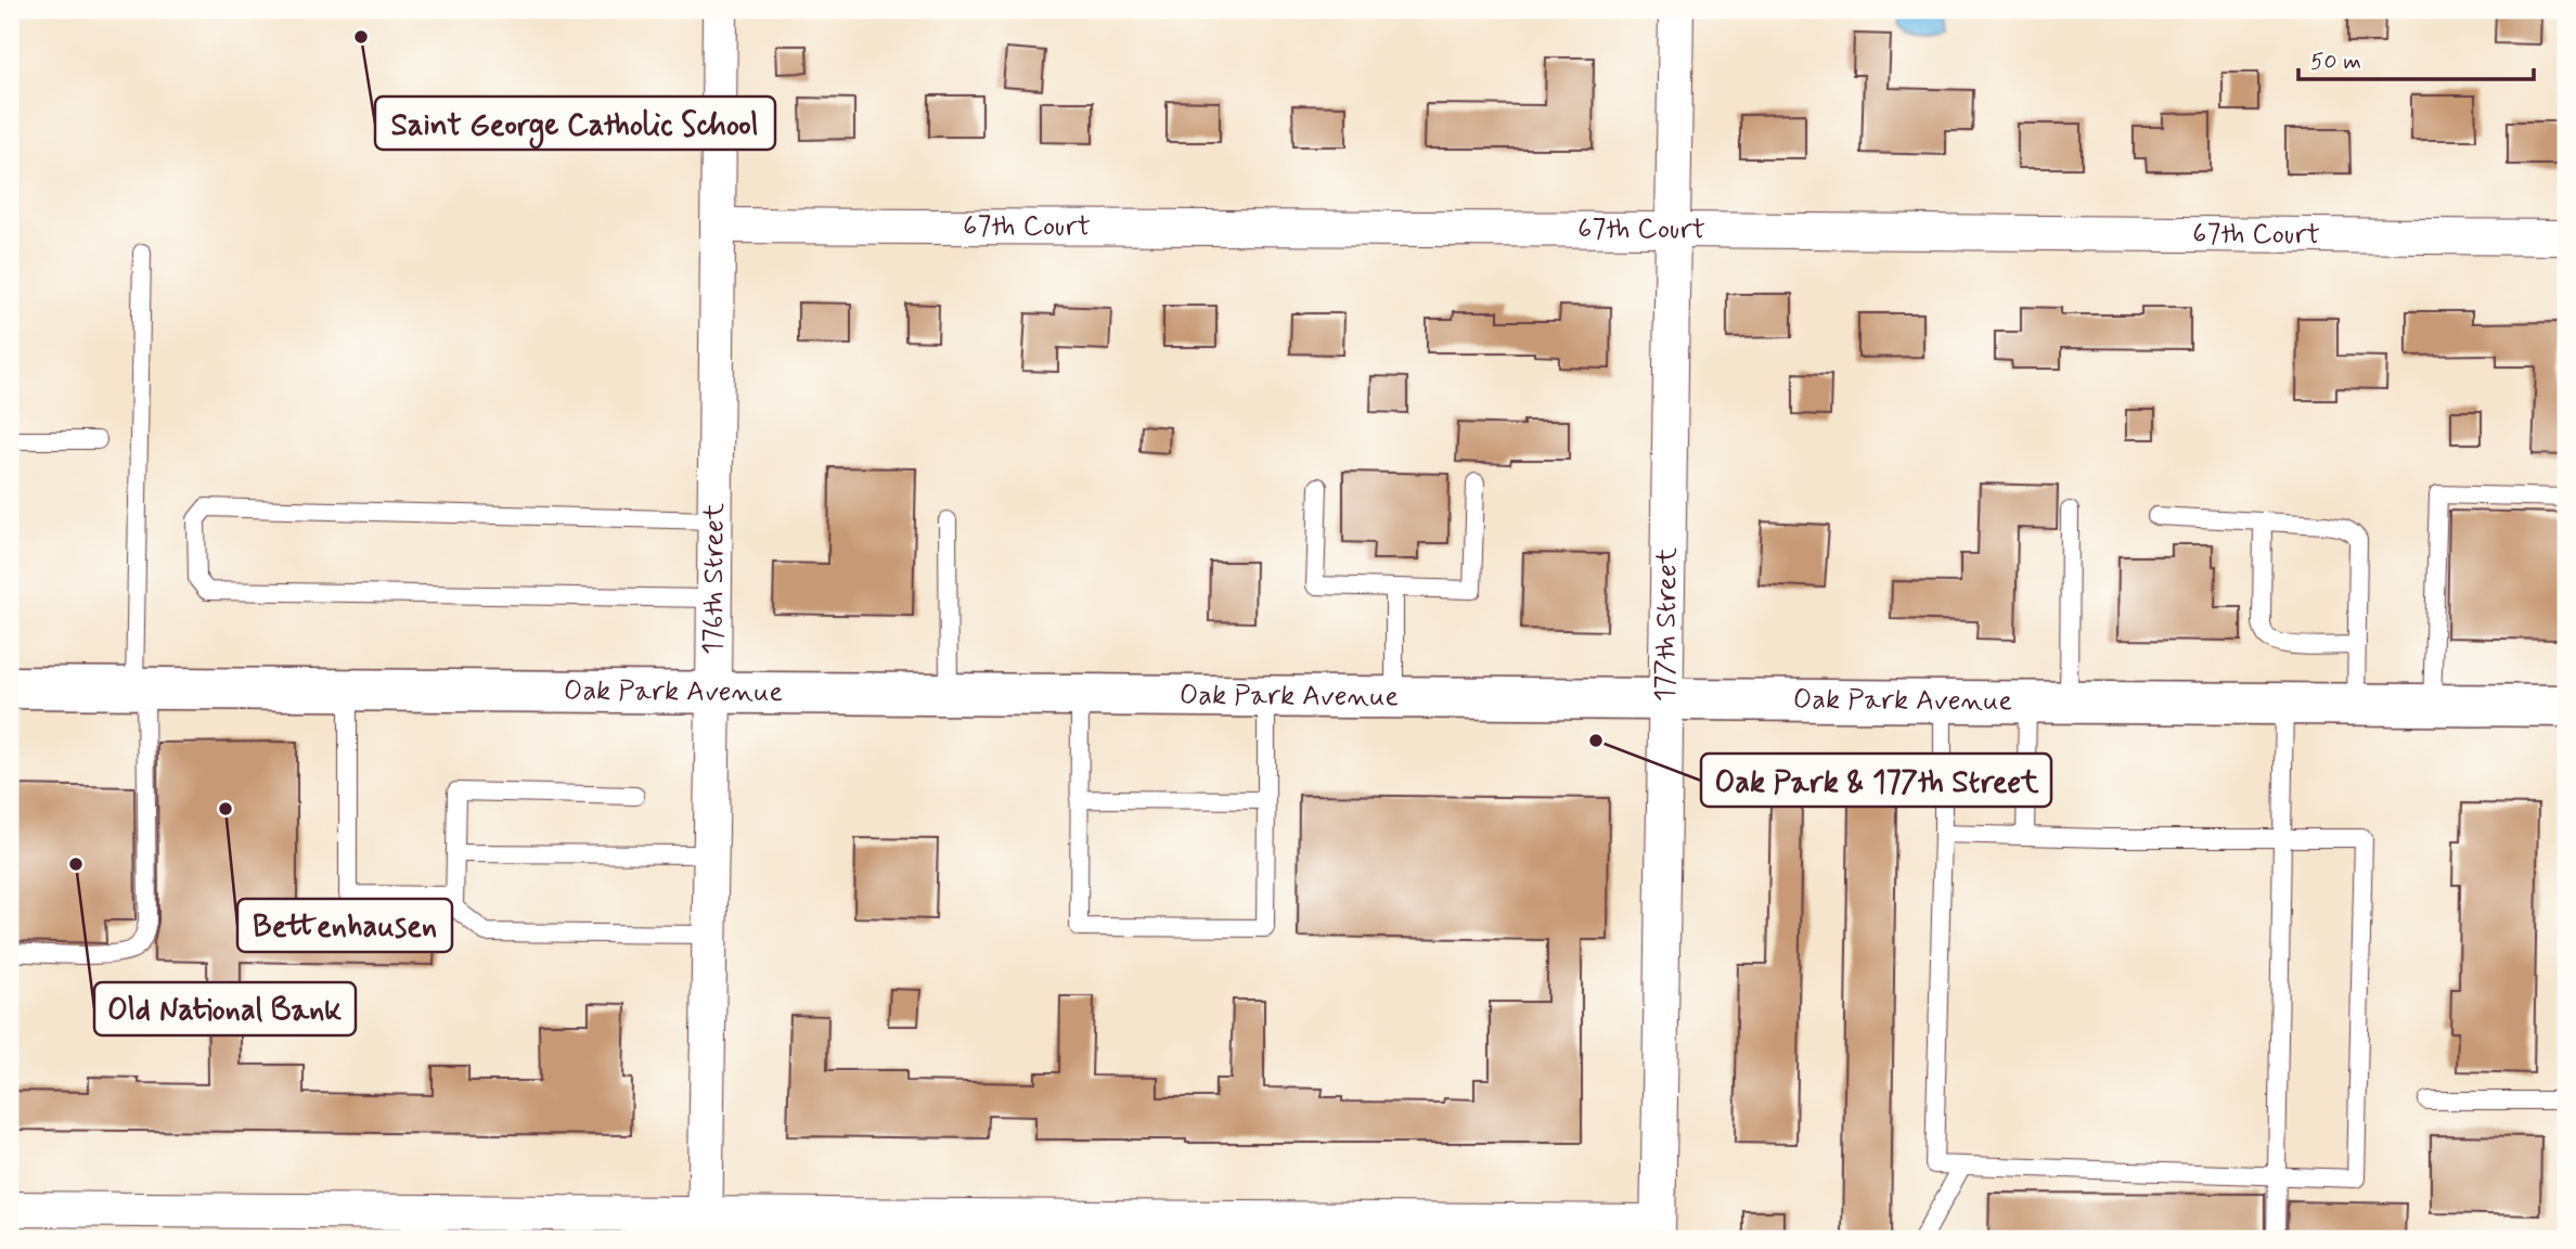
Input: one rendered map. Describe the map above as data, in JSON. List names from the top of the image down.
{
  "streets": {
    "street": [
      "67th Court",
      "176th Street",
      "177th Street",
      "Oak Park Avenue"
    ]
  },
  "crossings": [
    ["67th Court", "176th Street"],
    ["67th Court", "177th Street"],
    ["176th Street", "Oak Park Avenue"],
    ["177th Street", "Oak Park Avenue"]
  ],
  "places": [
    "Saint George Catholic School",
    "Oak Park & 177th Street",
    "Bettenhausen",
    "Old National Bank"
  ],
  "scale_bar": "50 m"
}
